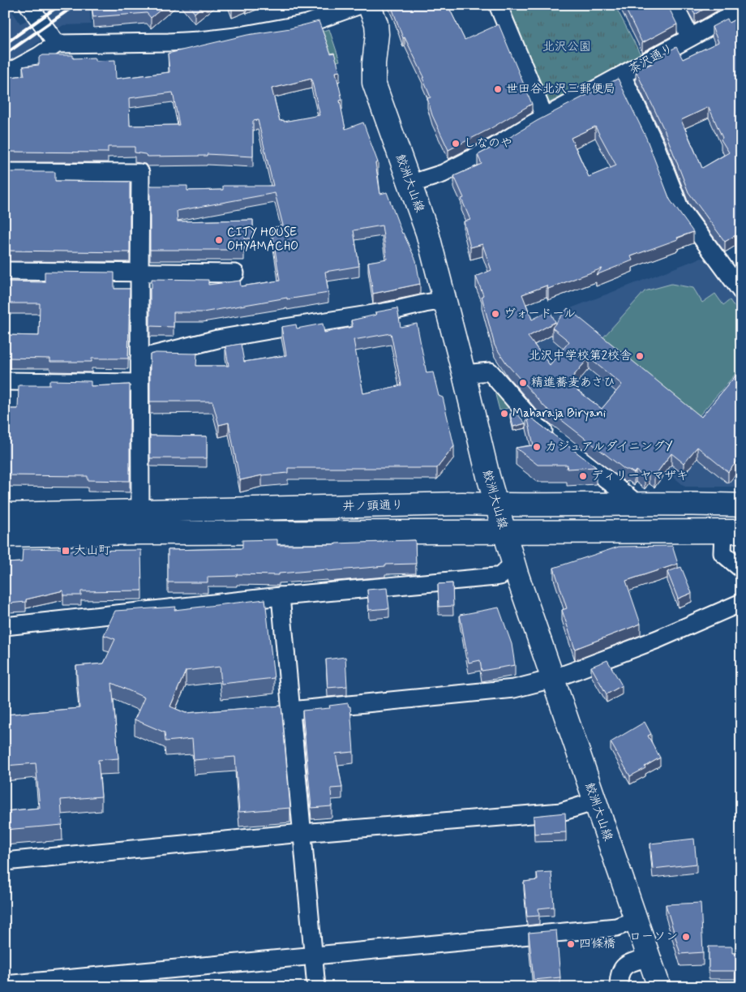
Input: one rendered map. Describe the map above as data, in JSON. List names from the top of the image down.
{
  "streets": {
    "main road": ["鮫洲大山線", "井ノ頭通り"],
    "street": ["茶沢通り"]
  },
  "crossings": [
    ["茶沢通り", "鮫洲大山線"],
    ["鮫洲大山線", "井ノ頭通り"]
  ],
  "parks": ["北沢公園"],
  "places": {
    "other": [
      "世田谷北沢三郵便局",
      "しなのや",
      "CITY HOUSE OHYAMACHO",
      "ヴォードール",
      "北沢中学校第2校舎",
      "精進蕎麦あさひ",
      "Maharaja Biryani",
      "カジュアルダイニングY",
      "ディリーヤマザキ",
      "ローソン",
      "四條橋"
    ],
    "transit": ["大山町"]
  }
}
